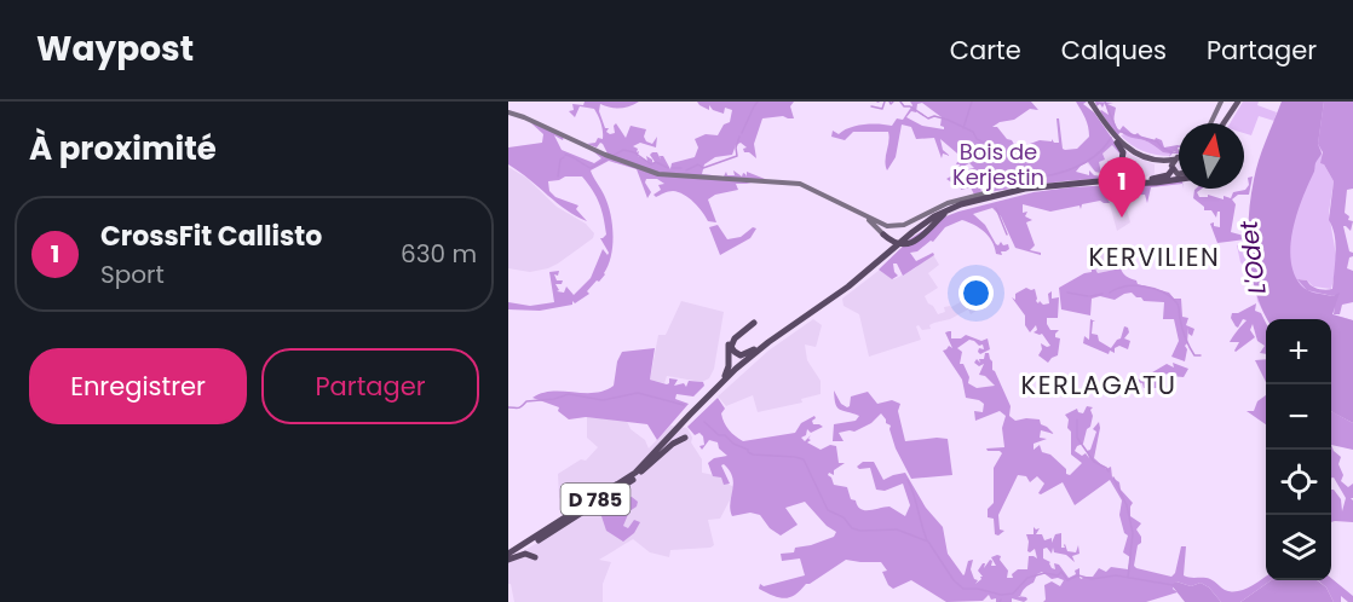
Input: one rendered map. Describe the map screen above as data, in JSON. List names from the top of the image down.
{
  "streets": {
    "highway": ["D 785"]
  },
  "districts": ["KERVILIEN", "KERLAGATU"],
  "water": ["L'Odet"],
  "parks": ["Bois de Kerjestin"],
  "north": "top",
  "page": {
    "header": "Waypost",
    "nav": ["Carte", "Calques", "Partager"],
    "heading": "À proximité",
    "pins": "1",
    "list": [
      {
        "mark": "1",
        "name": "CrossFit Callisto",
        "note": "Sport",
        "value": "630 m"
      }
    ],
    "map_buttons": ["+", "−"],
    "buttons": ["Enregistrer", "Partager"]
  }
}
